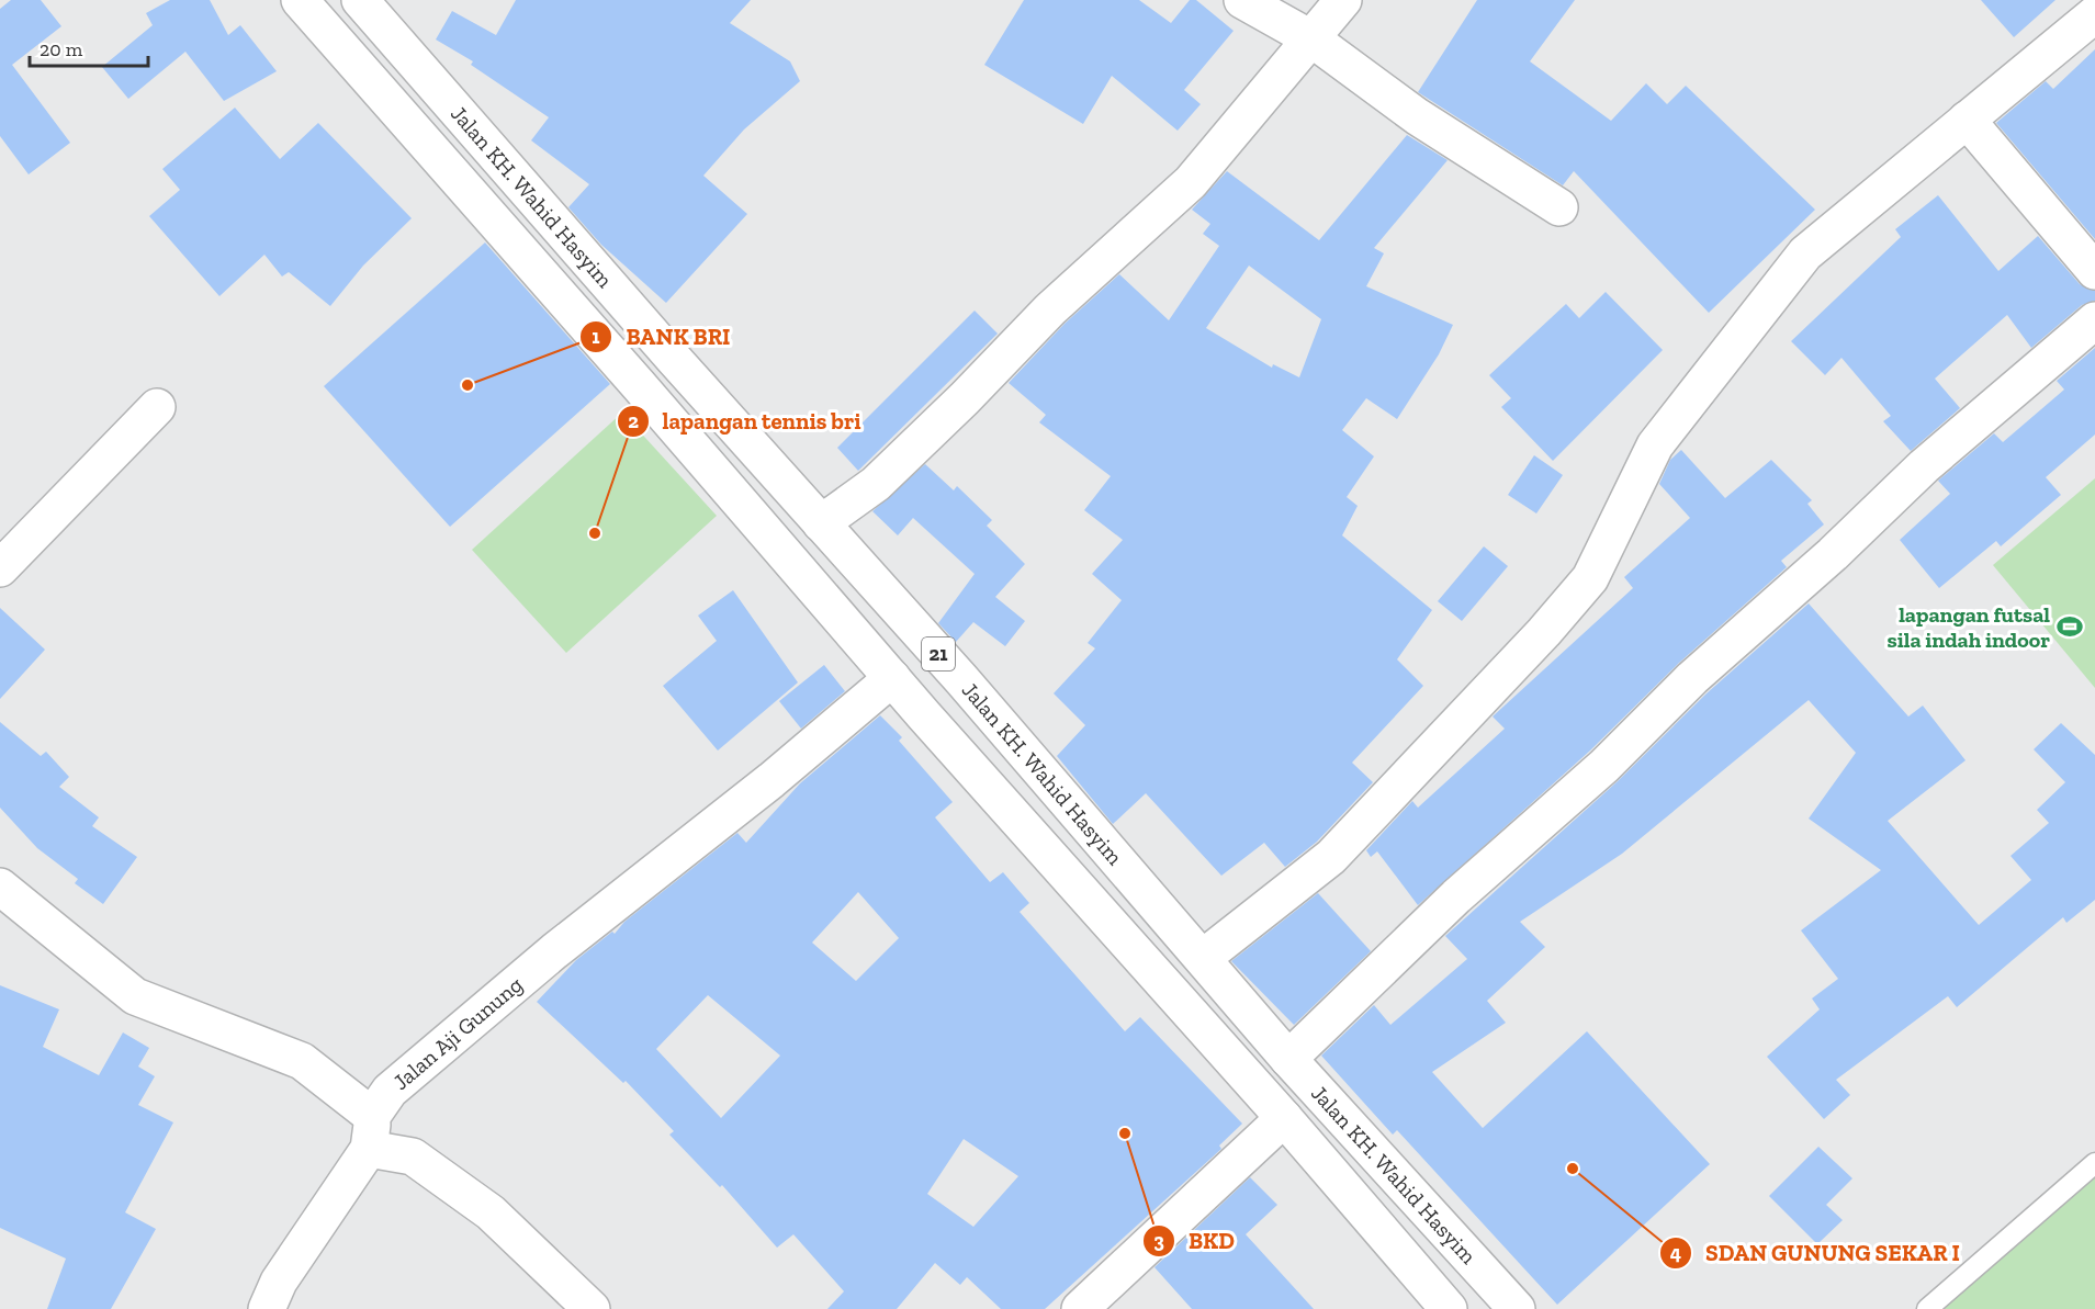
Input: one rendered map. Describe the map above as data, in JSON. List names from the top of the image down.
{
  "streets": {
    "main road": ["Jalan KH. Wahid Hasyim", "21", "Jalan Aji Gunung"]
  },
  "crossings": [
    ["Jalan KH. Wahid Hasyim", "Jalan Aji Gunung"]
  ],
  "places": {
    "other": [
      "BANK BRI",
      "lapangan tennis bri",
      "BKD",
      "SDAN GUNUNG SEKAR I"
    ],
    "sports": ["lapangan futsal sila indah indoor"]
  },
  "scale_bar": "20 m"
}
